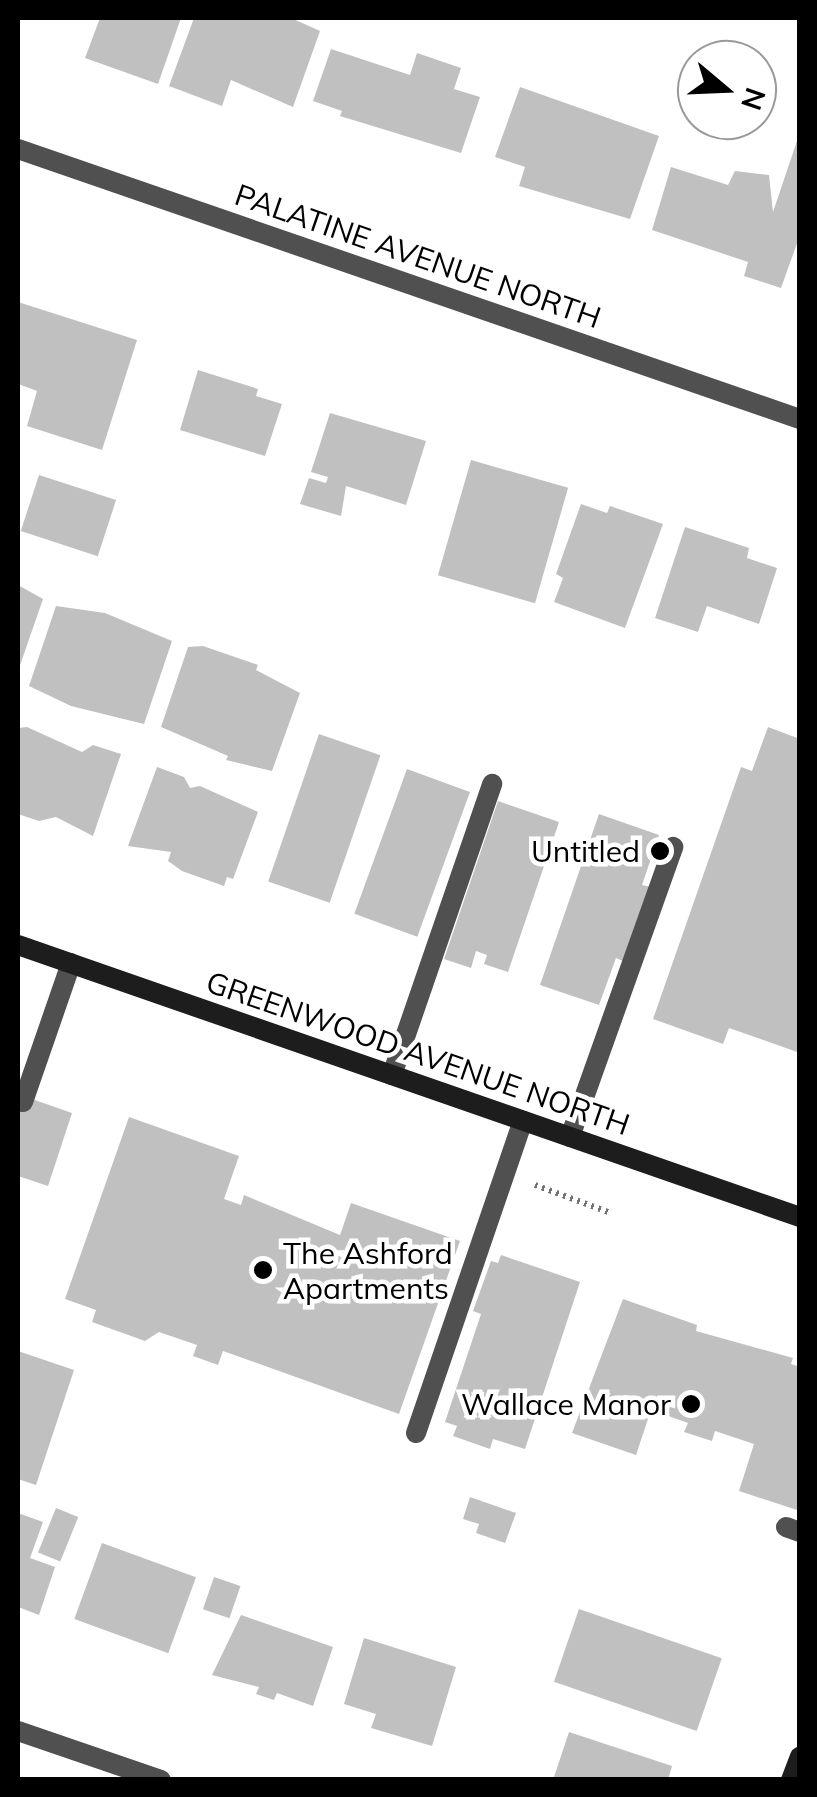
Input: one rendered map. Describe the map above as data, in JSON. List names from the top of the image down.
{
  "streets": {
    "main road": ["GREENWOOD AVENUE NORTH"],
    "street": ["PALATINE AVENUE NORTH"]
  },
  "places": ["Untitled", "The Ashford Apartments", "Wallace Manor"],
  "north": "right"
}
